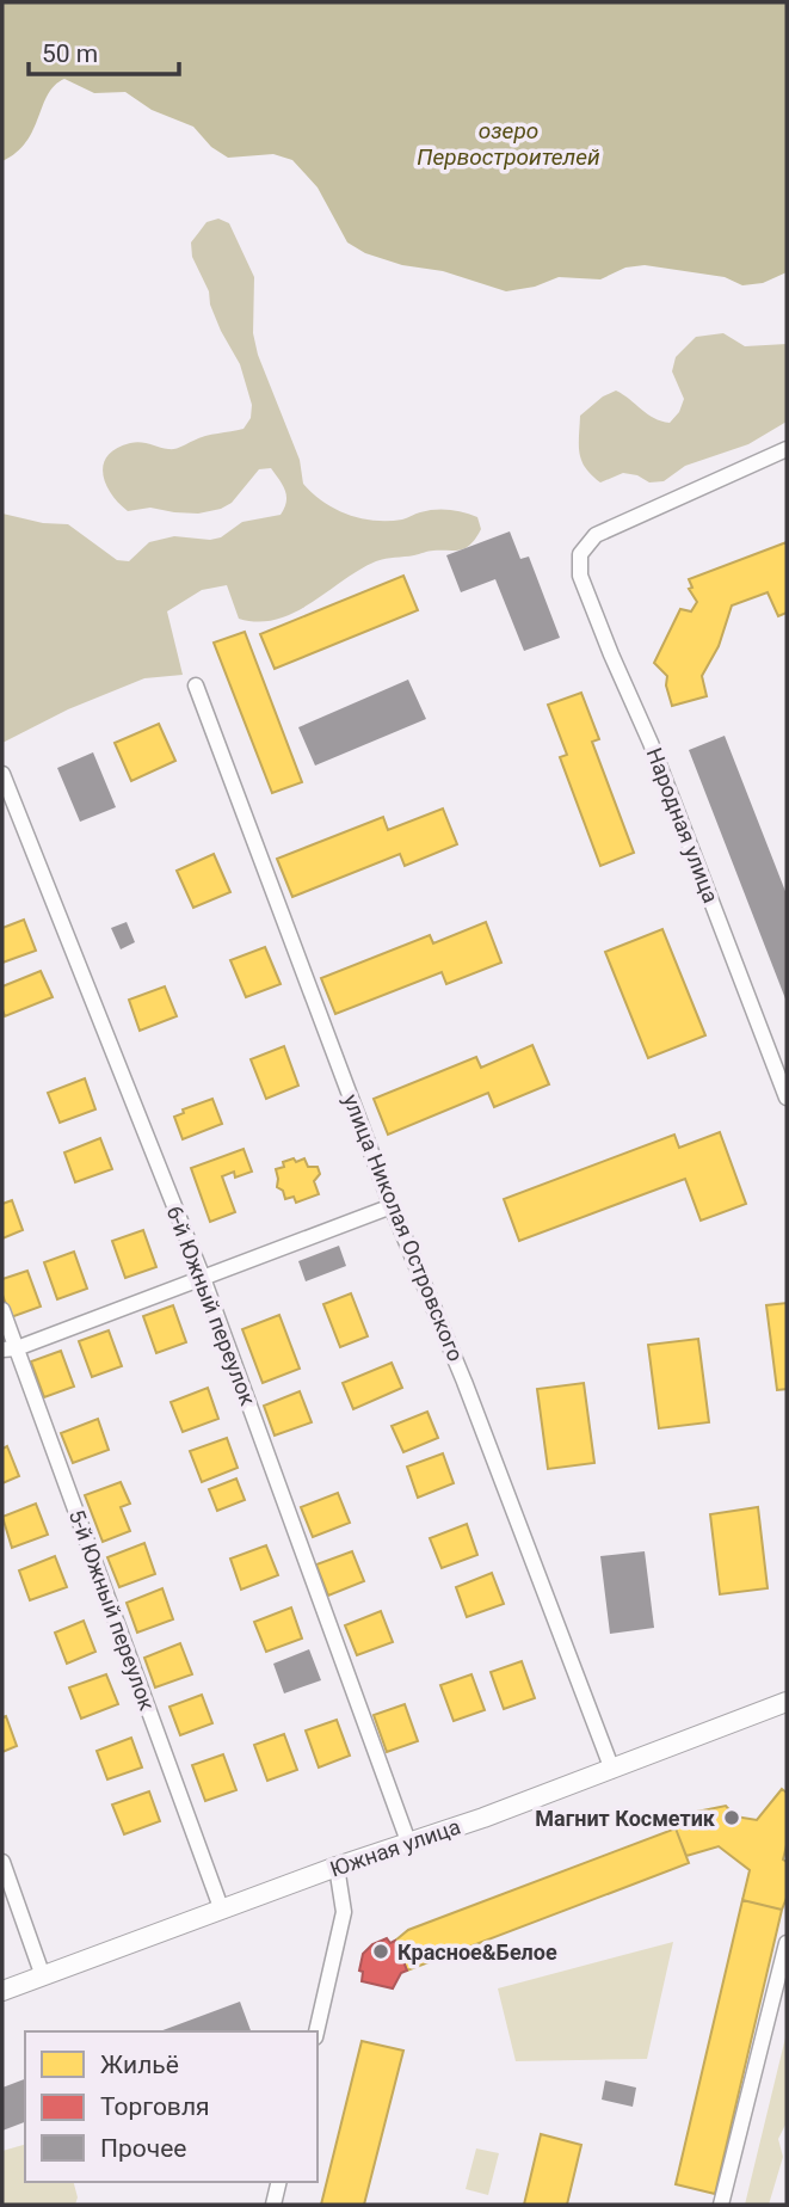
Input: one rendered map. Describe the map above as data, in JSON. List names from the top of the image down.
{
  "streets": {
    "street": [
      "Народная улица",
      "улица Николая Островского",
      "6-й Южный переулок",
      "5-й Южный переулок",
      "Южная улица"
    ]
  },
  "crossings": [
    ["улица Николая Островского", "Южная улица"],
    ["6-й Южный переулок", "Южная улица"],
    ["5-й Южный переулок", "Южная улица"]
  ],
  "water": ["озеро Первостроителей"],
  "places": ["Магнит Косметик", "Красное&Белое"],
  "legend": ["Жильё", "Торговля", "Прочее"],
  "scale_bar": "50 m"
}
